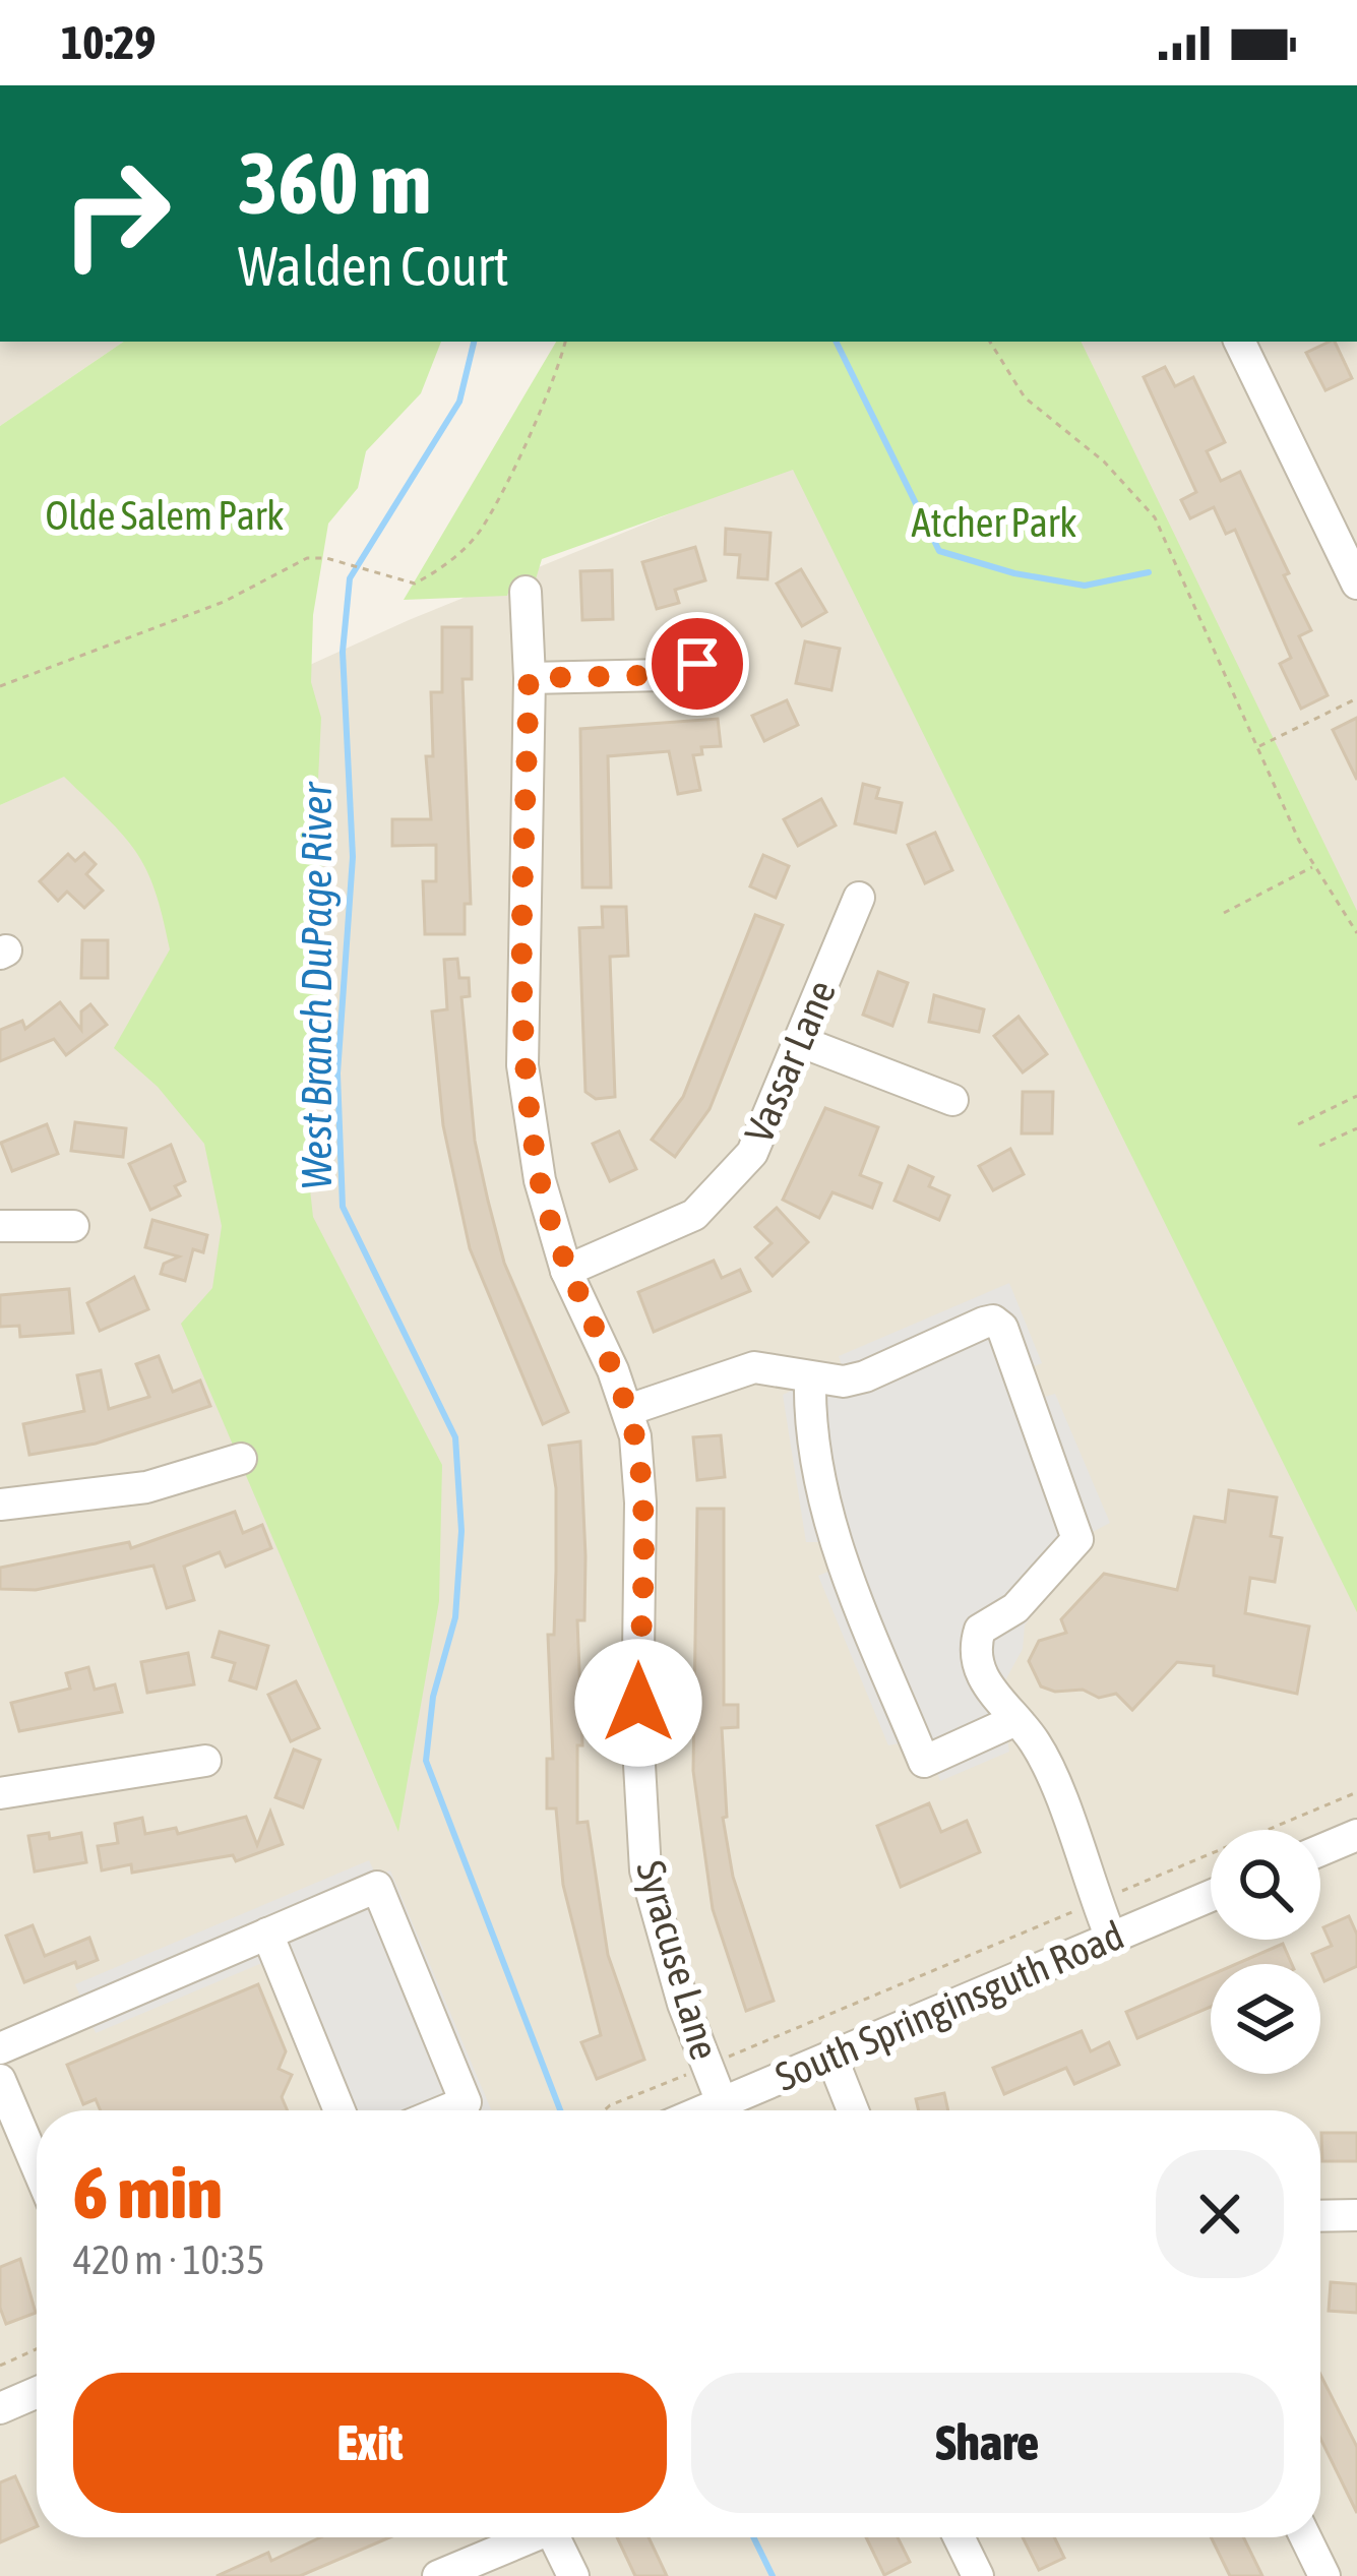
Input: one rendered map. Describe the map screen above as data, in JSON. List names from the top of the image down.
{
  "streets": {
    "street": ["Vassar Lane", "Syracuse Lane", "South Springinsguth Road"]
  },
  "crossings": [
    ["Vassar Lane", "Syracuse Lane"],
    ["Syracuse Lane", "South Springinsguth Road"]
  ],
  "water": ["West Branch DuPage River"],
  "parks": ["Olde Salem Park", "Atcher Park"],
  "page": {
    "status": "10:29",
    "turn": ["360 m", "Walden Court"],
    "heading": ["6 min", "420 m · 10:35"],
    "buttons": ["Exit", "Share"]
  }
}
